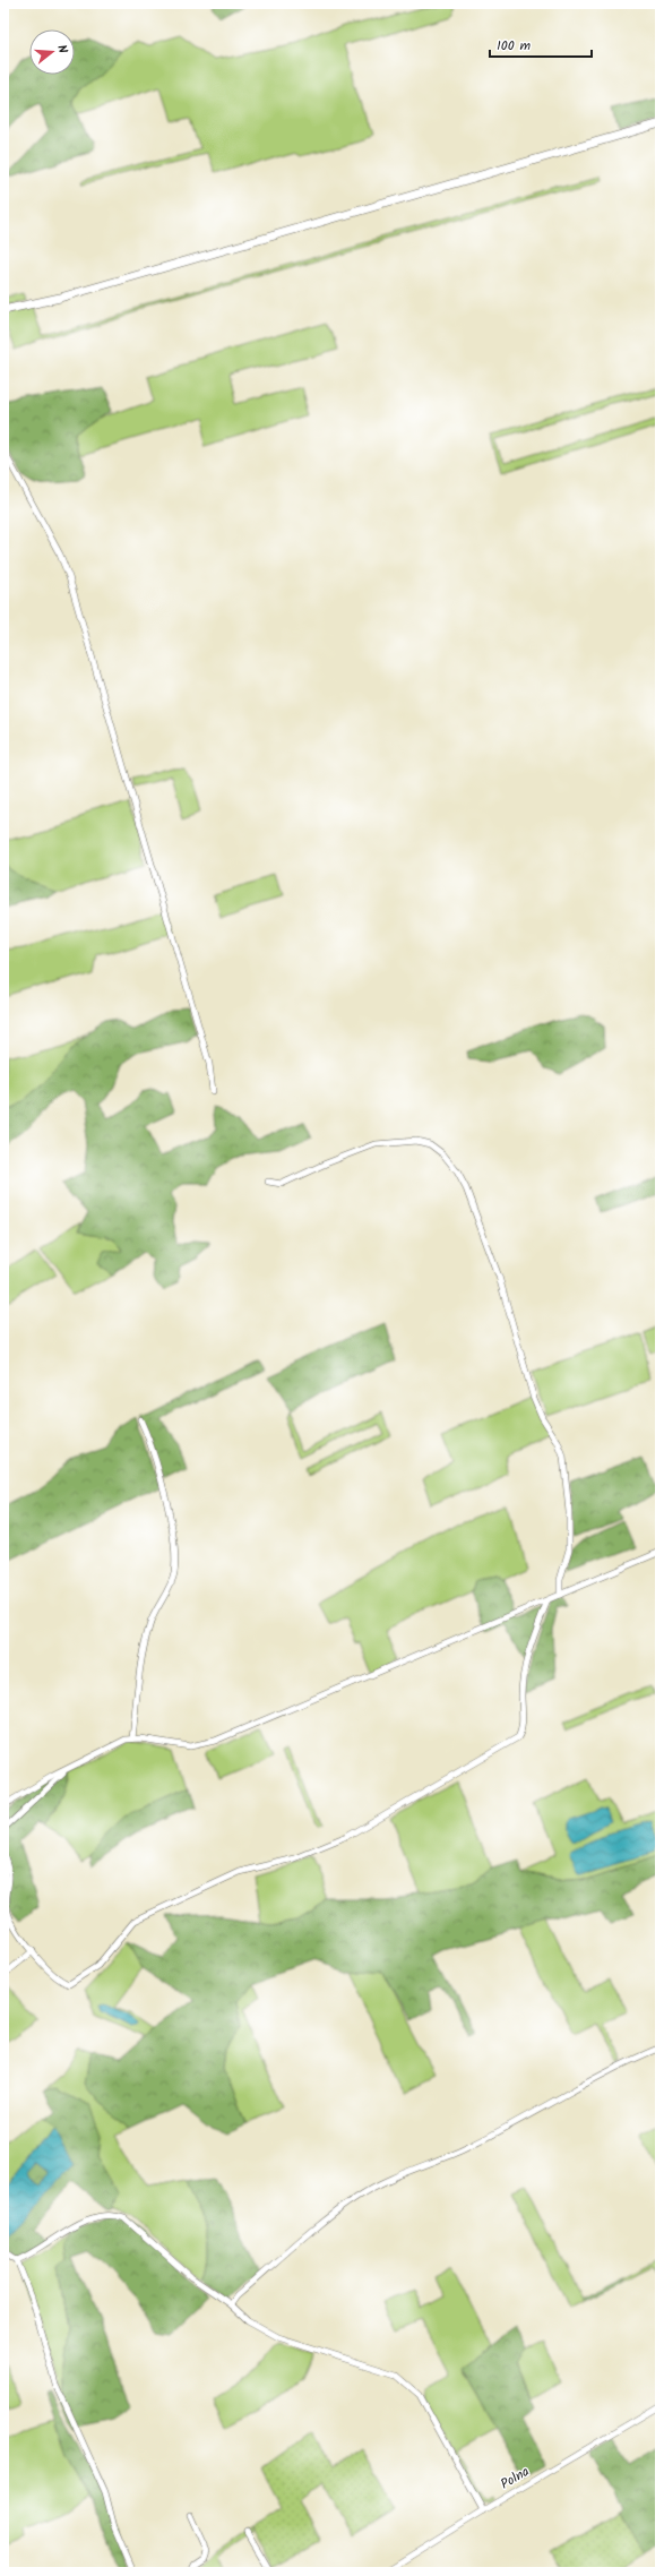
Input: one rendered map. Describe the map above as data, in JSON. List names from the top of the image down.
{
  "streets": {
    "street": ["Polna"]
  },
  "scale_bar": "100 m",
  "north": "right"
}
